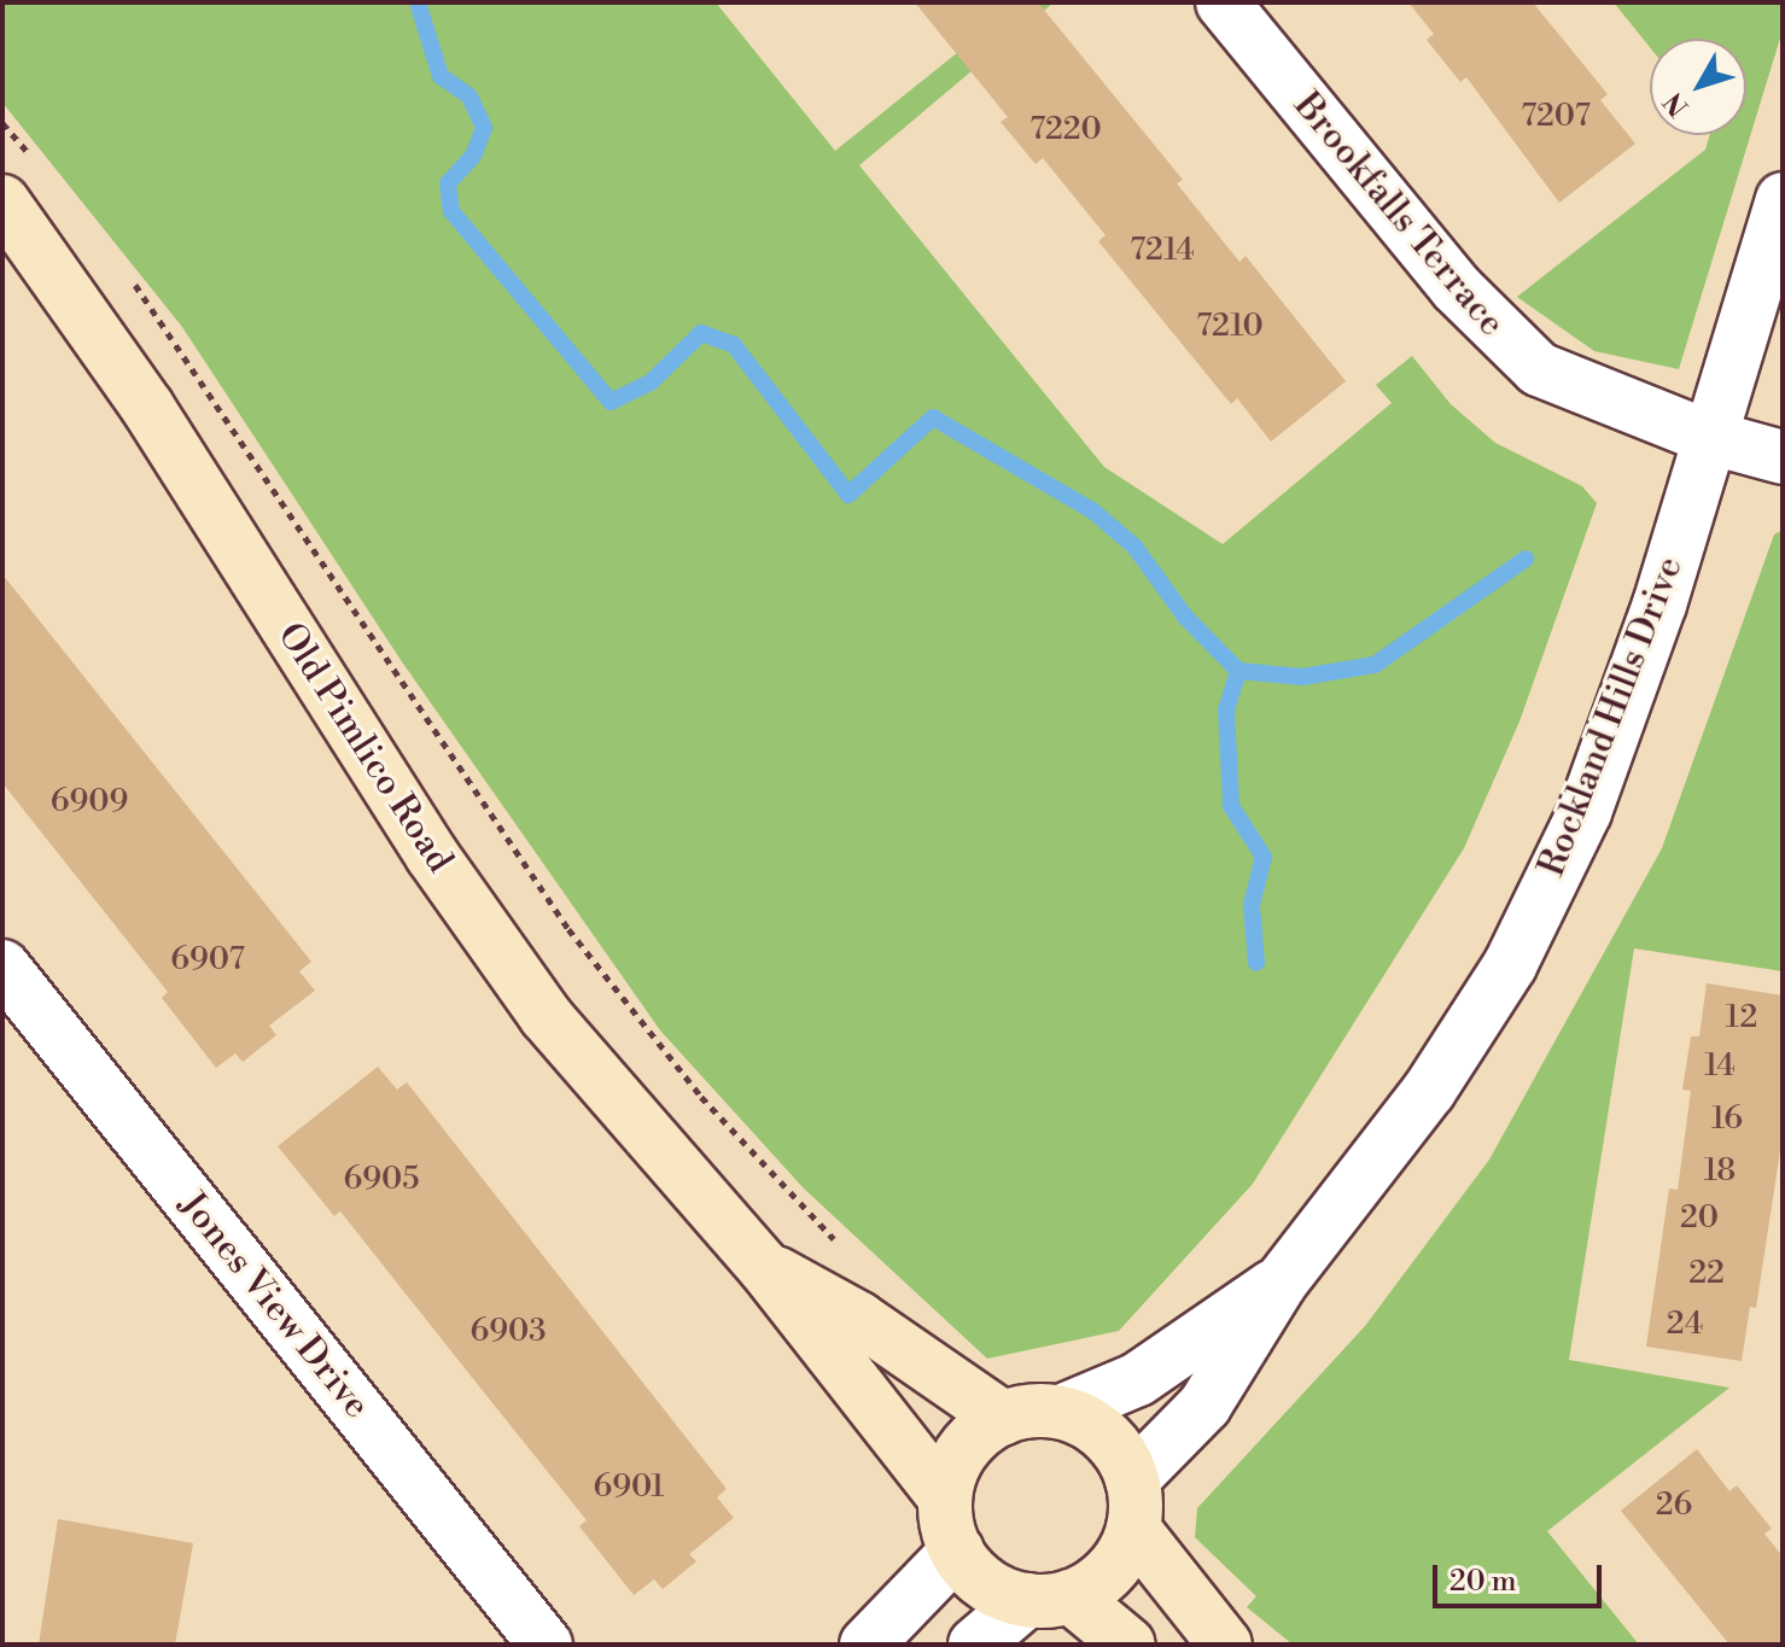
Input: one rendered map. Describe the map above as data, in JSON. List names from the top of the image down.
{
  "streets": {
    "street": [
      "Brookfalls Terrace",
      "Rockland Hills Drive",
      "Old Pimlico Road",
      "Jones View Drive"
    ]
  },
  "crossings": [
    ["Brookfalls Terrace", "Rockland Hills Drive"],
    ["Rockland Hills Drive", "Old Pimlico Road"]
  ],
  "house_numbers": [
    "7207",
    "7220",
    "7214",
    "7210",
    "6909",
    "6907",
    "12",
    "14",
    "16",
    "18",
    "6905",
    "20",
    "22",
    "24",
    "6903",
    "6901",
    "26"
  ],
  "scale_bar": "20 m",
  "north": "bottom left"
}
